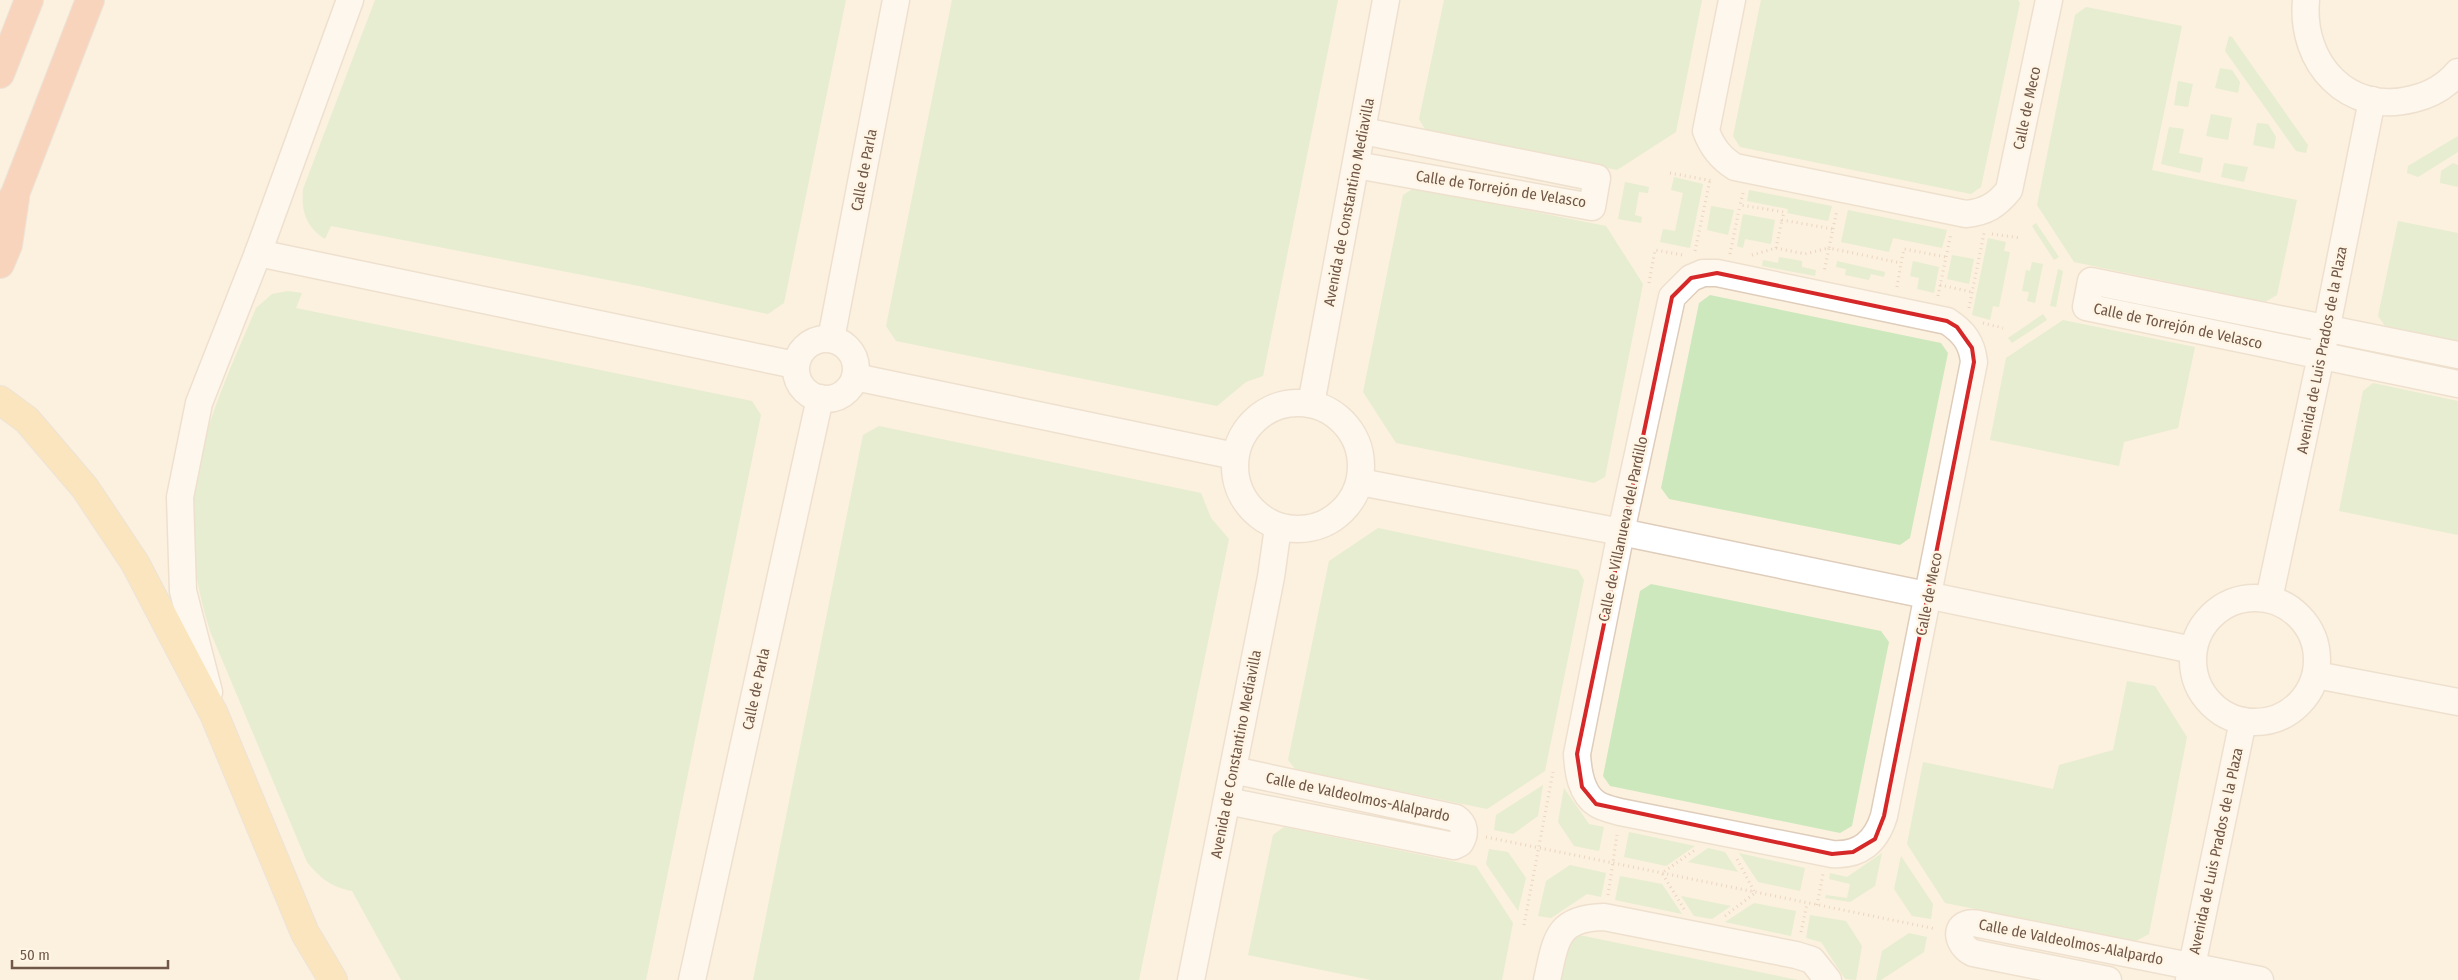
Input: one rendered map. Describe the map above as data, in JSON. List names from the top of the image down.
{
  "streets": {
    "street": [
      "Calle de Meco",
      "Calle de Parla",
      "Calle de Torrejón de Velasco",
      "Avenida de Constantino Mediavilla",
      "Avenida de Luis Prados de la Plaza",
      "Calle de Villanueva del Pardillo",
      "Calle de Valdeolmos-Alalpardo"
    ]
  },
  "crossings": [
    ["Calle de Meco", "Calle de Villanueva del Pardillo"],
    ["Calle de Torrejón de Velasco", "Avenida de Constantino Mediavilla"],
    ["Calle de Torrejón de Velasco", "Avenida de Luis Prados de la Plaza"],
    ["Avenida de Constantino Mediavilla", "Calle de Valdeolmos-Alalpardo"],
    ["Avenida de Luis Prados de la Plaza", "Calle de Valdeolmos-Alalpardo"]
  ],
  "scale_bar": "50 m"
}
